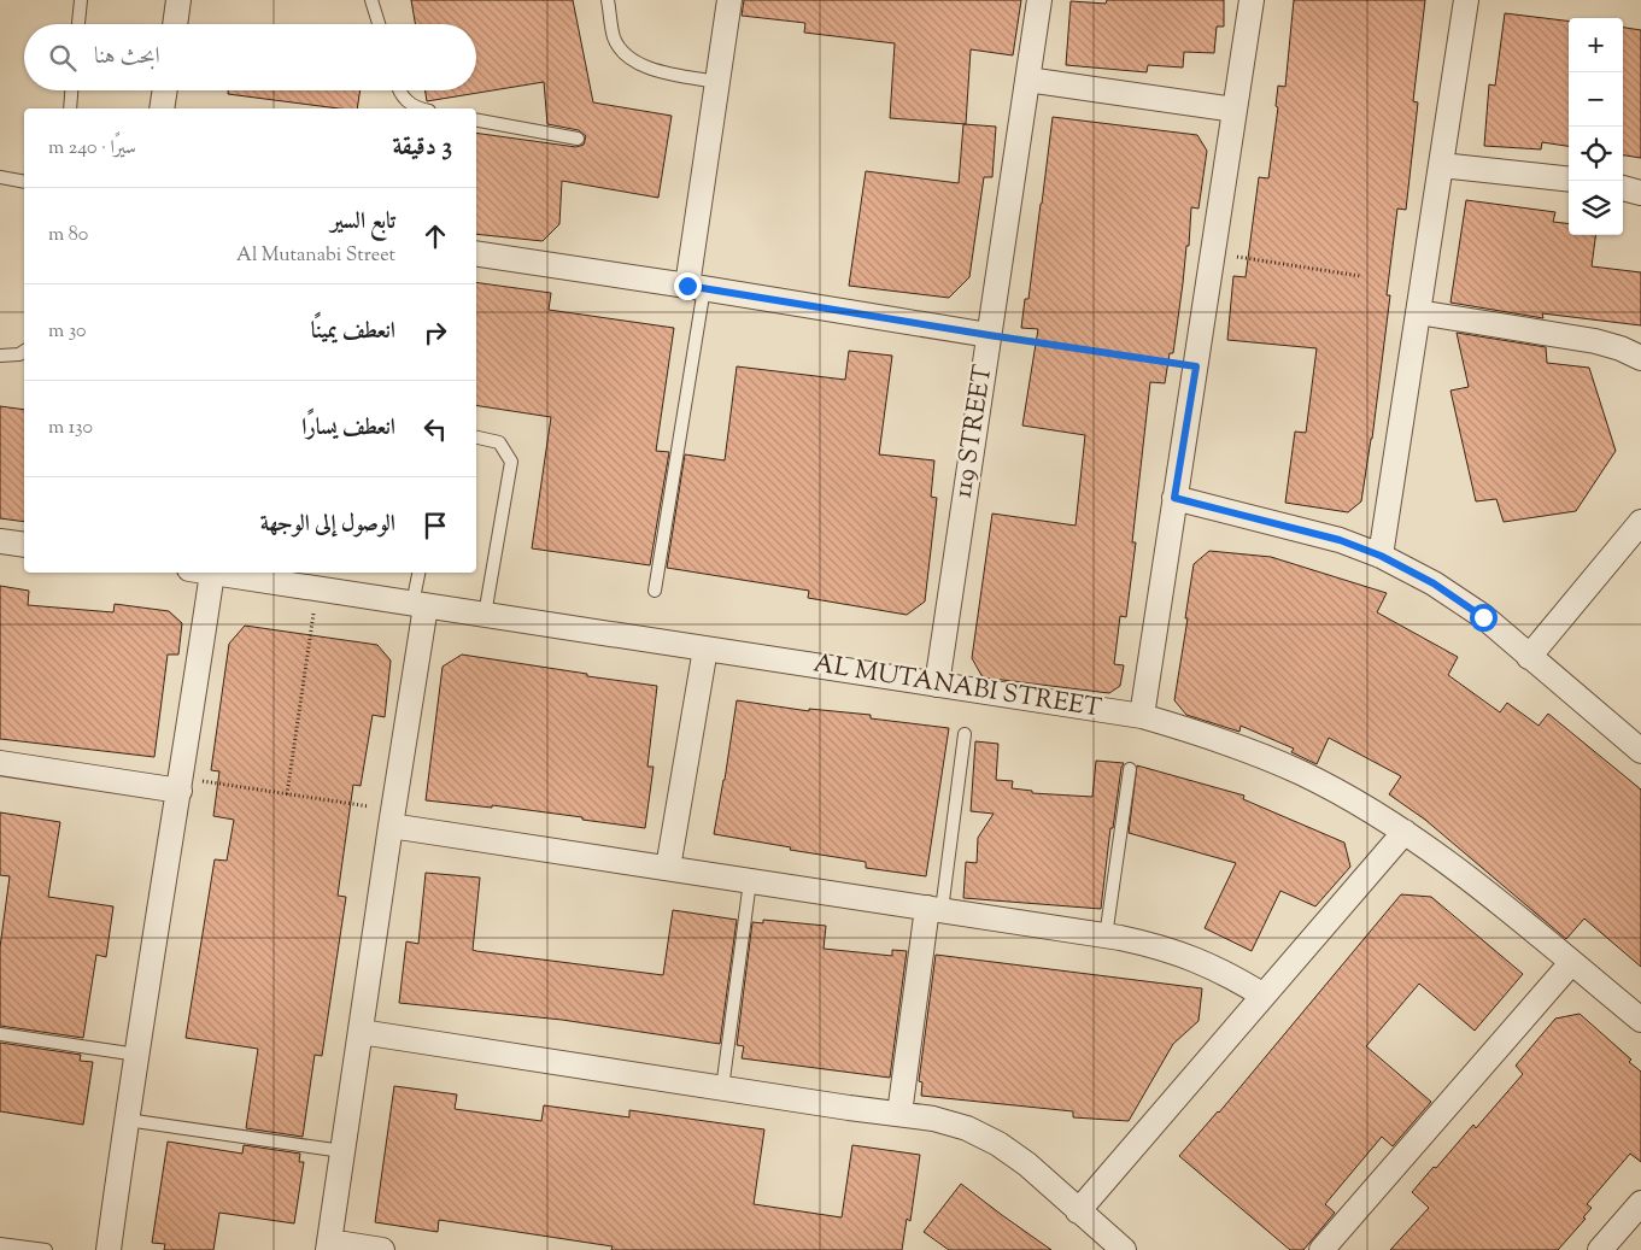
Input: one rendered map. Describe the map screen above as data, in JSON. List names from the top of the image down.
{
  "streets": {
    "street": ["119 STREET", "AL MUTANABI STREET"]
  },
  "crossings": [
    ["119 STREET", "AL MUTANABI STREET"]
  ],
  "page": {
    "map_buttons": ["+", "−"],
    "search": "ابحث هنا",
    "heading": ["3 دقيقة", "سيرًا · 240 m"],
    "list": [
      ["تابع السير", "Al Mutanabi Street", "80 m"],
      ["انعطف يمينًا", "30 m"],
      ["انعطف يسارًا", "130 m"],
      "الوصول إلى الوجهة"
    ]
  }
}
